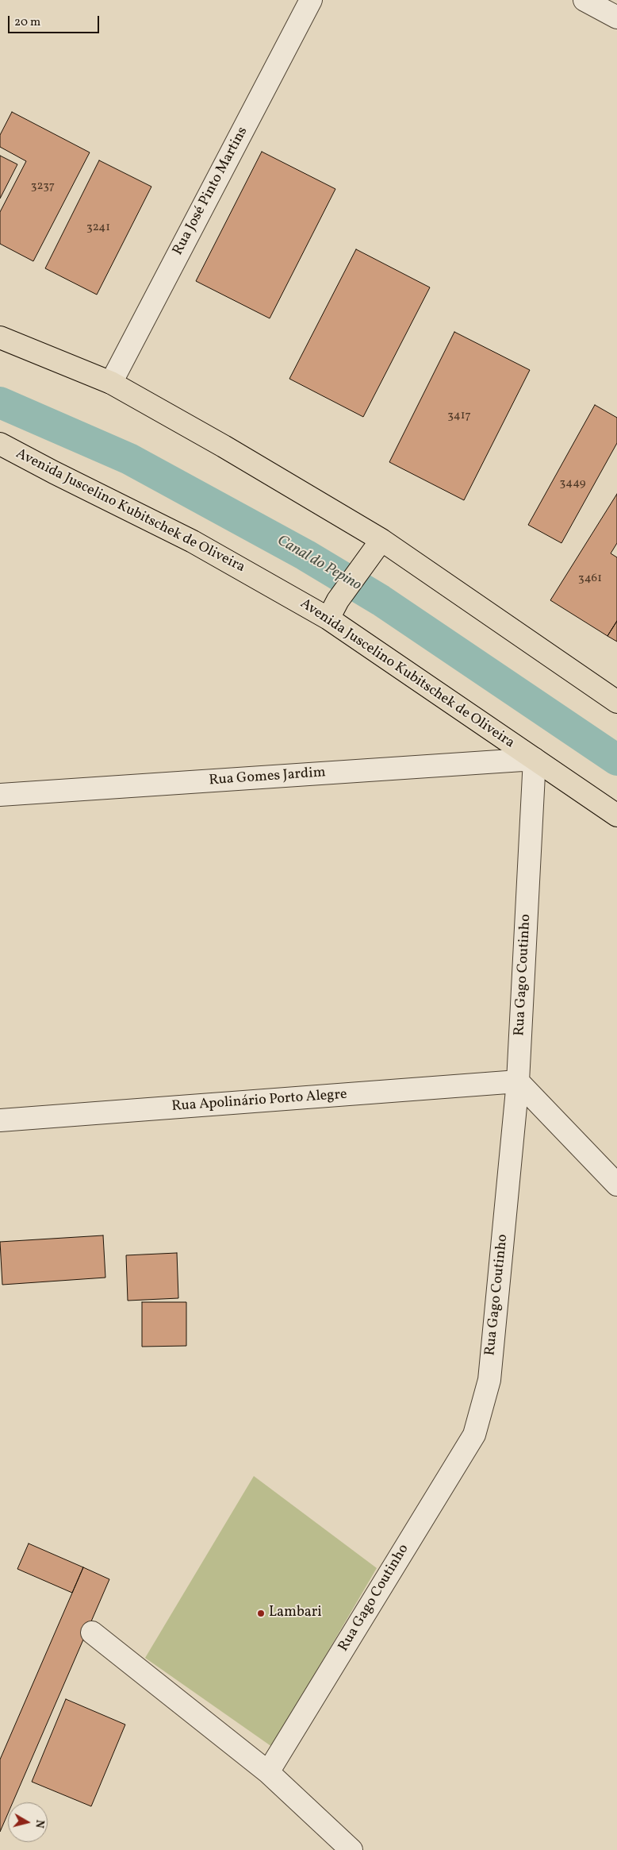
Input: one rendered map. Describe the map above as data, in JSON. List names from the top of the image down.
{
  "streets": {
    "main road": ["Avenida Juscelino Kubitschek de Oliveira"],
    "street": [
      "Rua José Pinto Martins",
      "Rua Gomes Jardim",
      "Rua Gago Coutinho",
      "Rua Apolinário Porto Alegre"
    ]
  },
  "crossings": [
    ["Avenida Juscelino Kubitschek de Oliveira", "Rua Gomes Jardim"],
    ["Avenida Juscelino Kubitschek de Oliveira", "Rua Gago Coutinho"],
    ["Rua Gomes Jardim", "Rua Gago Coutinho"],
    ["Rua Gago Coutinho", "Rua Apolinário Porto Alegre"]
  ],
  "water": ["Canal do Pepino"],
  "places": ["Lambari"],
  "house_numbers": [
    "3237",
    "3241",
    "3417",
    "3449",
    "3461"
  ],
  "scale_bar": "20 m",
  "north": "right"
}
